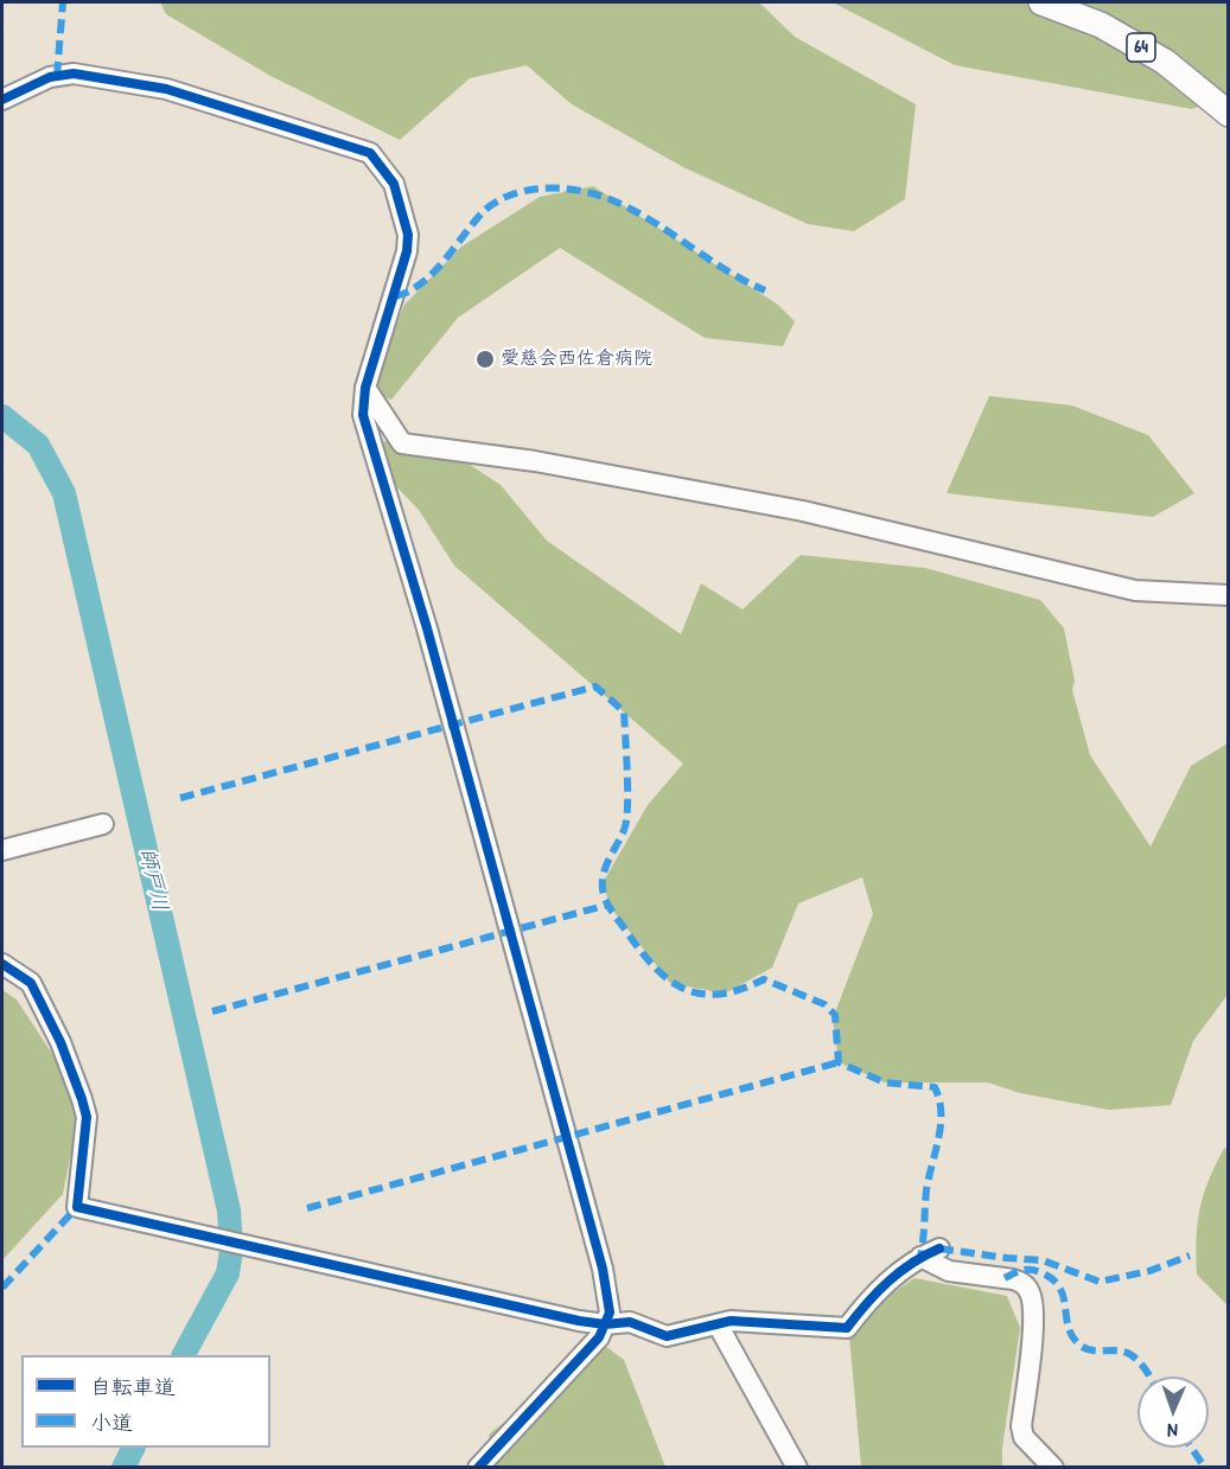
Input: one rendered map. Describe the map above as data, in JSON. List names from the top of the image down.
{
  "streets": {
    "main road": ["64"]
  },
  "water": ["師戸川"],
  "places": ["愛慈会西佐倉病院"],
  "legend": ["自転車道", "小道"],
  "north": "bottom"
}
